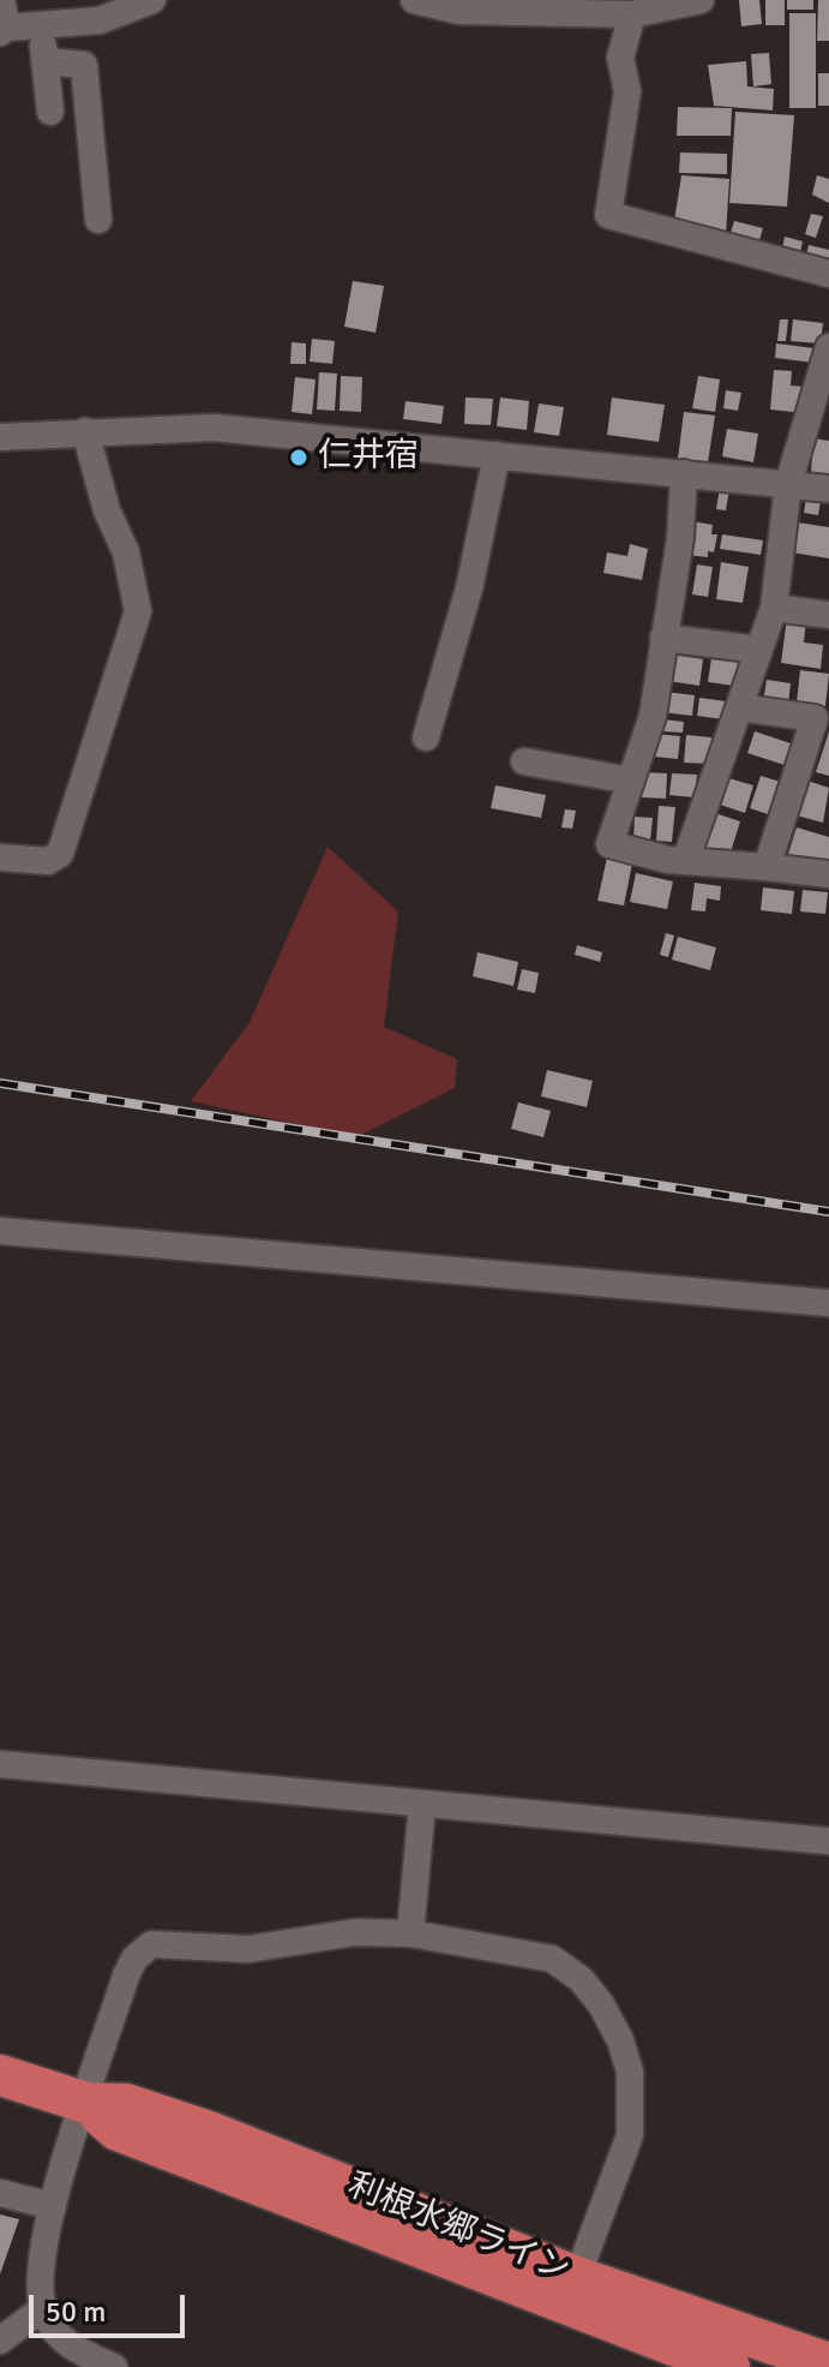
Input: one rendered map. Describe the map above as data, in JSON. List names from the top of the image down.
{
  "streets": {
    "highway": ["利根水郷ライン"]
  },
  "places": ["仁井宿"],
  "scale_bar": "50 m"
}
